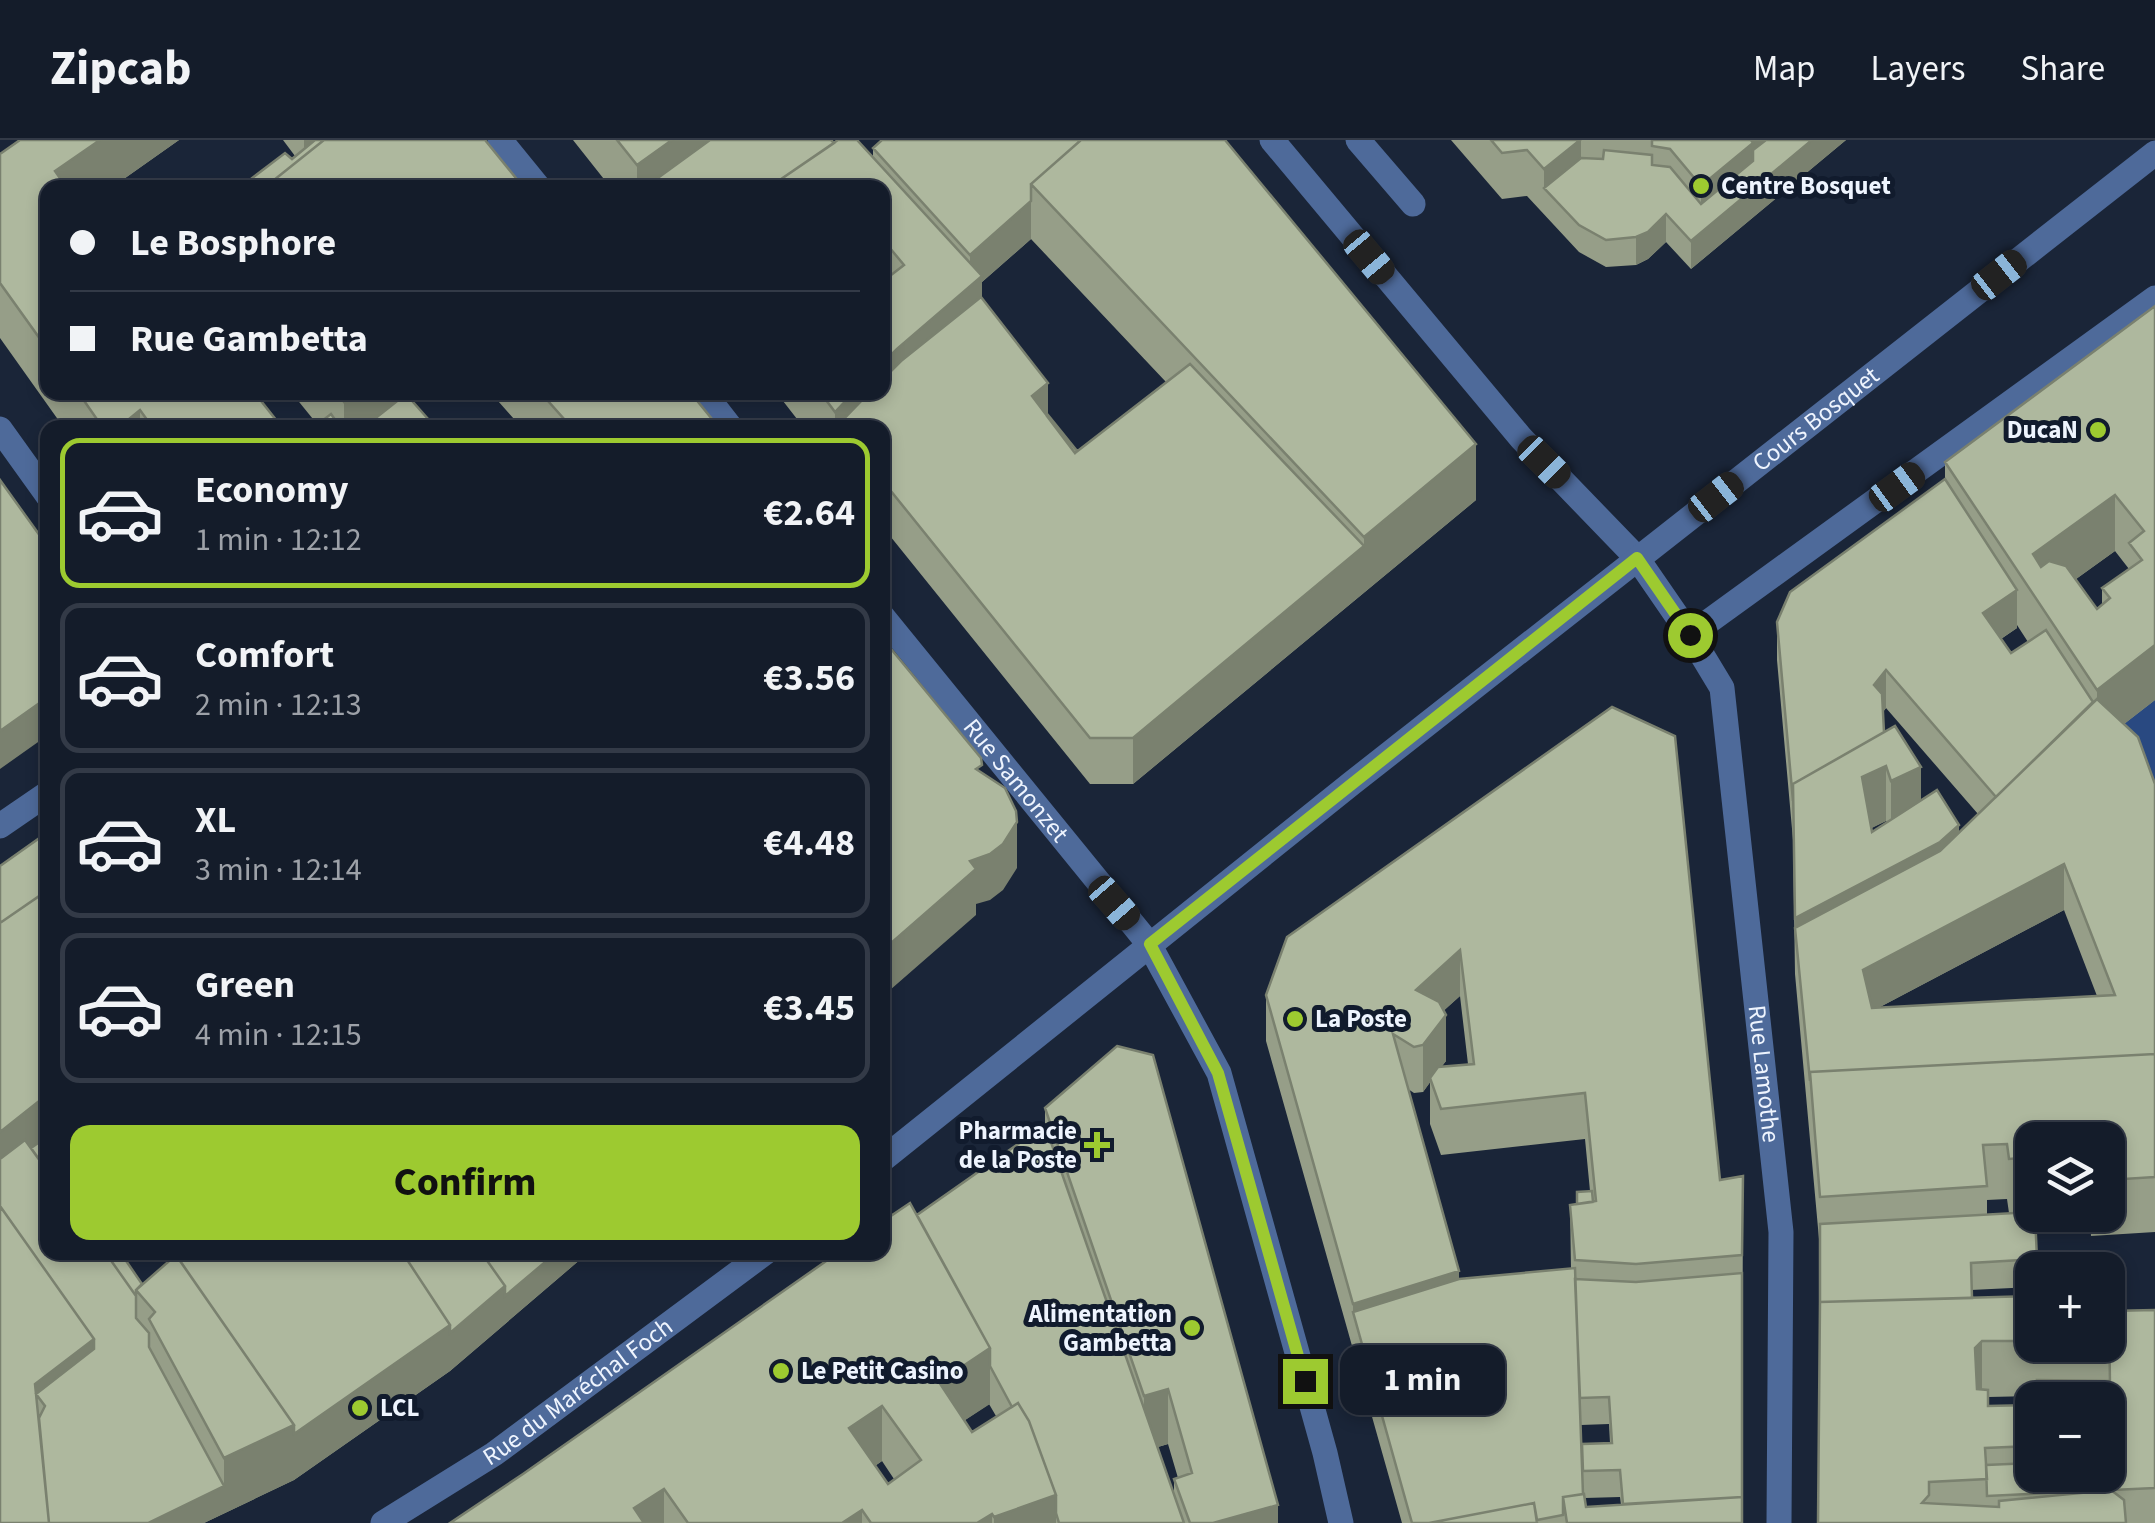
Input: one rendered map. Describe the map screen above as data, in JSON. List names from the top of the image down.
{
  "streets": {
    "street": [
      "Cours Bosquet",
      "Rue Samonzet",
      "Rue Lamothe",
      "Rue du Maréchal Foch"
    ]
  },
  "crossings": [
    ["Cours Bosquet", "Rue Samonzet"],
    ["Cours Bosquet", "Rue Lamothe"]
  ],
  "places": {
    "other": [
      "Centre Bosquet",
      "DucaN",
      "La Poste",
      "Alimentation Gambetta",
      "Le Petit Casino",
      "LCL"
    ],
    "health": ["Pharmacie de la Poste"]
  },
  "page": {
    "header": "Zipcab",
    "nav": ["Map", "Layers", "Share"],
    "banner": ["Le Bosphore", "Rue Gambetta"],
    "list": [
      {
        "name": "Economy",
        "note": "1 min · 12:12",
        "value": "€2.64"
      },
      {
        "name": "Comfort",
        "note": "2 min · 12:13",
        "value": "€3.56"
      },
      {
        "name": "XL",
        "note": "3 min · 12:14",
        "value": "€4.48"
      },
      {
        "name": "Green",
        "note": "4 min · 12:15",
        "value": "€3.45"
      }
    ],
    "buttons": "Confirm",
    "map_buttons": ["+", "−"],
    "bubble": "1 min"
  }
}
